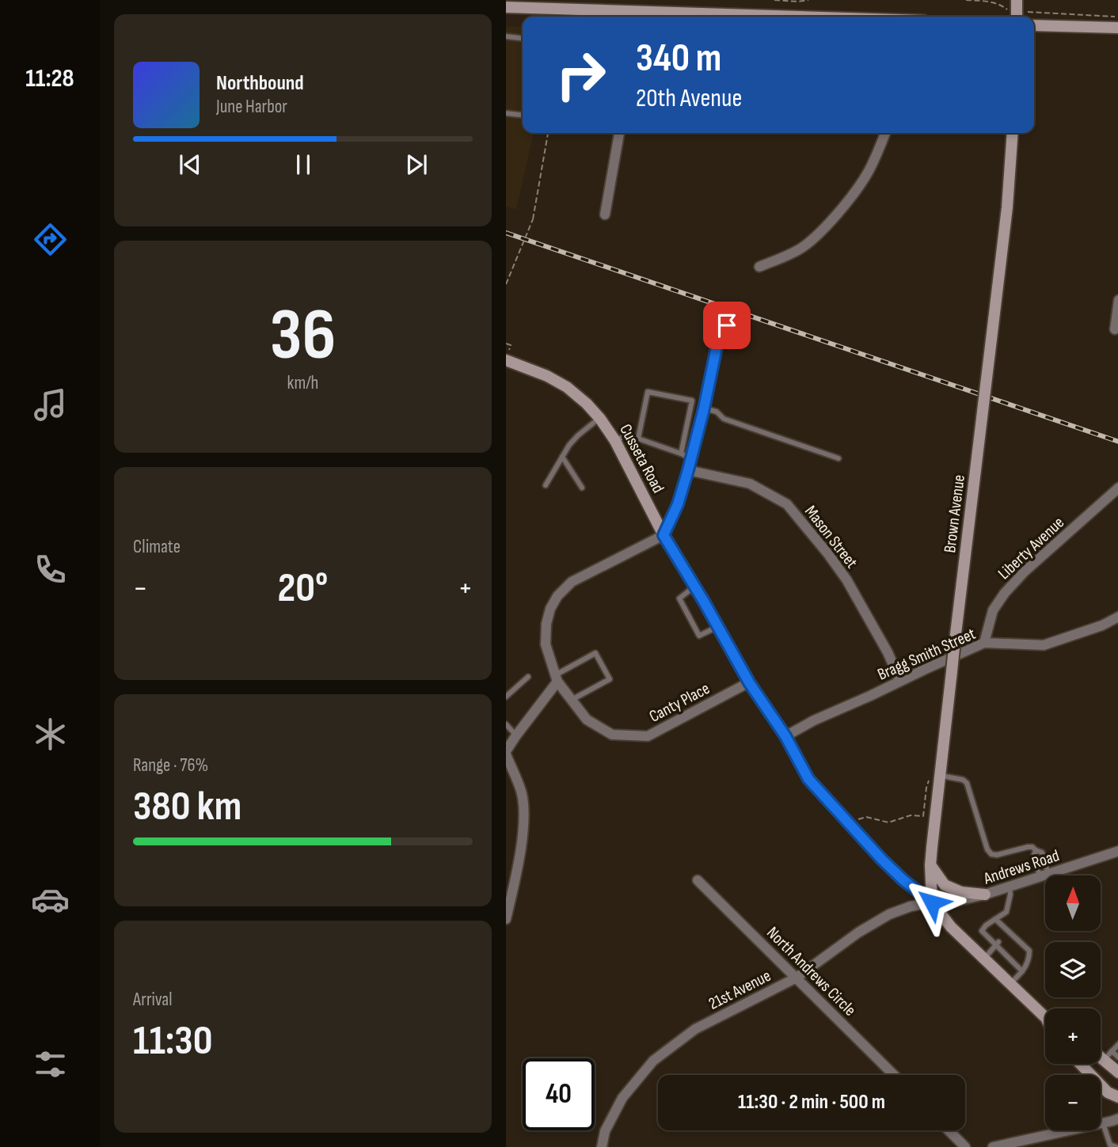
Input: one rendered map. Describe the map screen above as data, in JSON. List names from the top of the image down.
{
  "streets": {
    "street": [
      "Cusseta Road",
      "Brown Avenue",
      "Mason Street",
      "Liberty Avenue",
      "Bragg Smith Street",
      "Canty Place",
      "Andrews Road",
      "North Andrews Circle",
      "21st Avenue"
    ]
  },
  "crossings": [
    ["Cusseta Road", "Brown Avenue"],
    ["Cusseta Road", "Bragg Smith Street"],
    ["Cusseta Road", "Canty Place"],
    ["Cusseta Road", "Andrews Road"],
    ["Cusseta Road", "21st Avenue"],
    ["Brown Avenue", "Andrews Road"],
    ["Brown Avenue", "21st Avenue"],
    ["Mason Street", "Bragg Smith Street"],
    ["Liberty Avenue", "Bragg Smith Street"],
    ["Andrews Road", "21st Avenue"],
    ["North Andrews Circle", "21st Avenue"]
  ],
  "north": "top",
  "page": {
    "tabs": "11:28",
    "turn": ["340 m", "20th Avenue"],
    "song": ["Northbound", "June Harbor"],
    "tile": [
      ["36", "km/h"],
      "Climate",
      ["Range · 76%", "380 km"],
      ["Arrival", "11:30"]
    ],
    "heat": ["−", "20°", "+"],
    "map_buttons": ["+", "−"],
    "limit": "40",
    "trip": "11:30 · 2 min · 500 m"
  }
}
